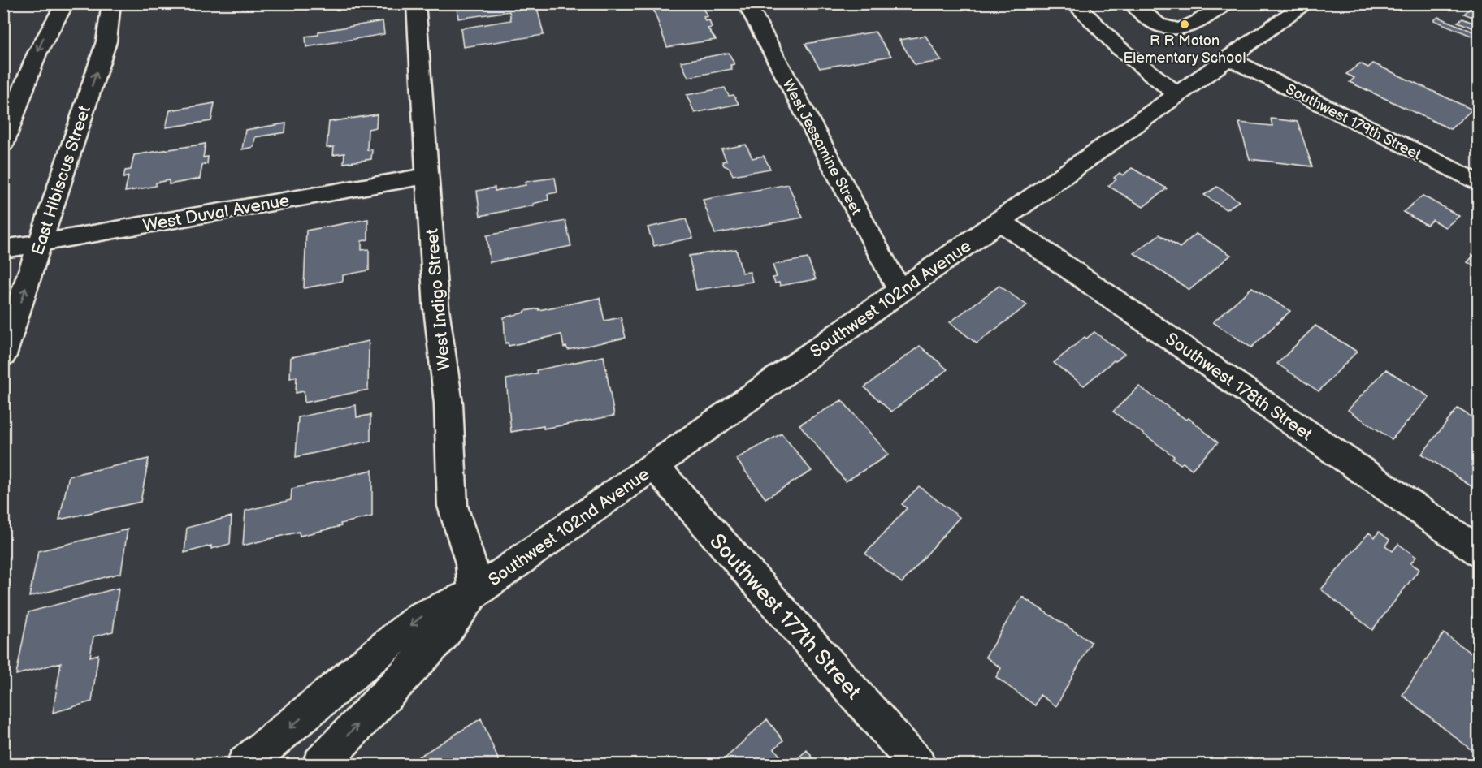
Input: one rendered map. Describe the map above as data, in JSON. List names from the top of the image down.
{
  "streets": {
    "street": [
      "Southwest 179th Street",
      "West Jessamine Street",
      "East Hibiscus Street",
      "West Duval Avenue",
      "Southwest 102nd Avenue",
      "West Indigo Street",
      "Southwest 178th Street",
      "Southwest 177th Street"
    ]
  },
  "crossings": [
    ["Southwest 179th Street", "Southwest 102nd Avenue"],
    ["West Jessamine Street", "Southwest 102nd Avenue"],
    ["East Hibiscus Street", "West Duval Avenue"],
    ["West Duval Avenue", "West Indigo Street"],
    ["Southwest 102nd Avenue", "West Indigo Street"],
    ["Southwest 102nd Avenue", "Southwest 178th Street"],
    ["Southwest 102nd Avenue", "Southwest 177th Street"]
  ],
  "places": ["R R Moton Elementary School"]
}
